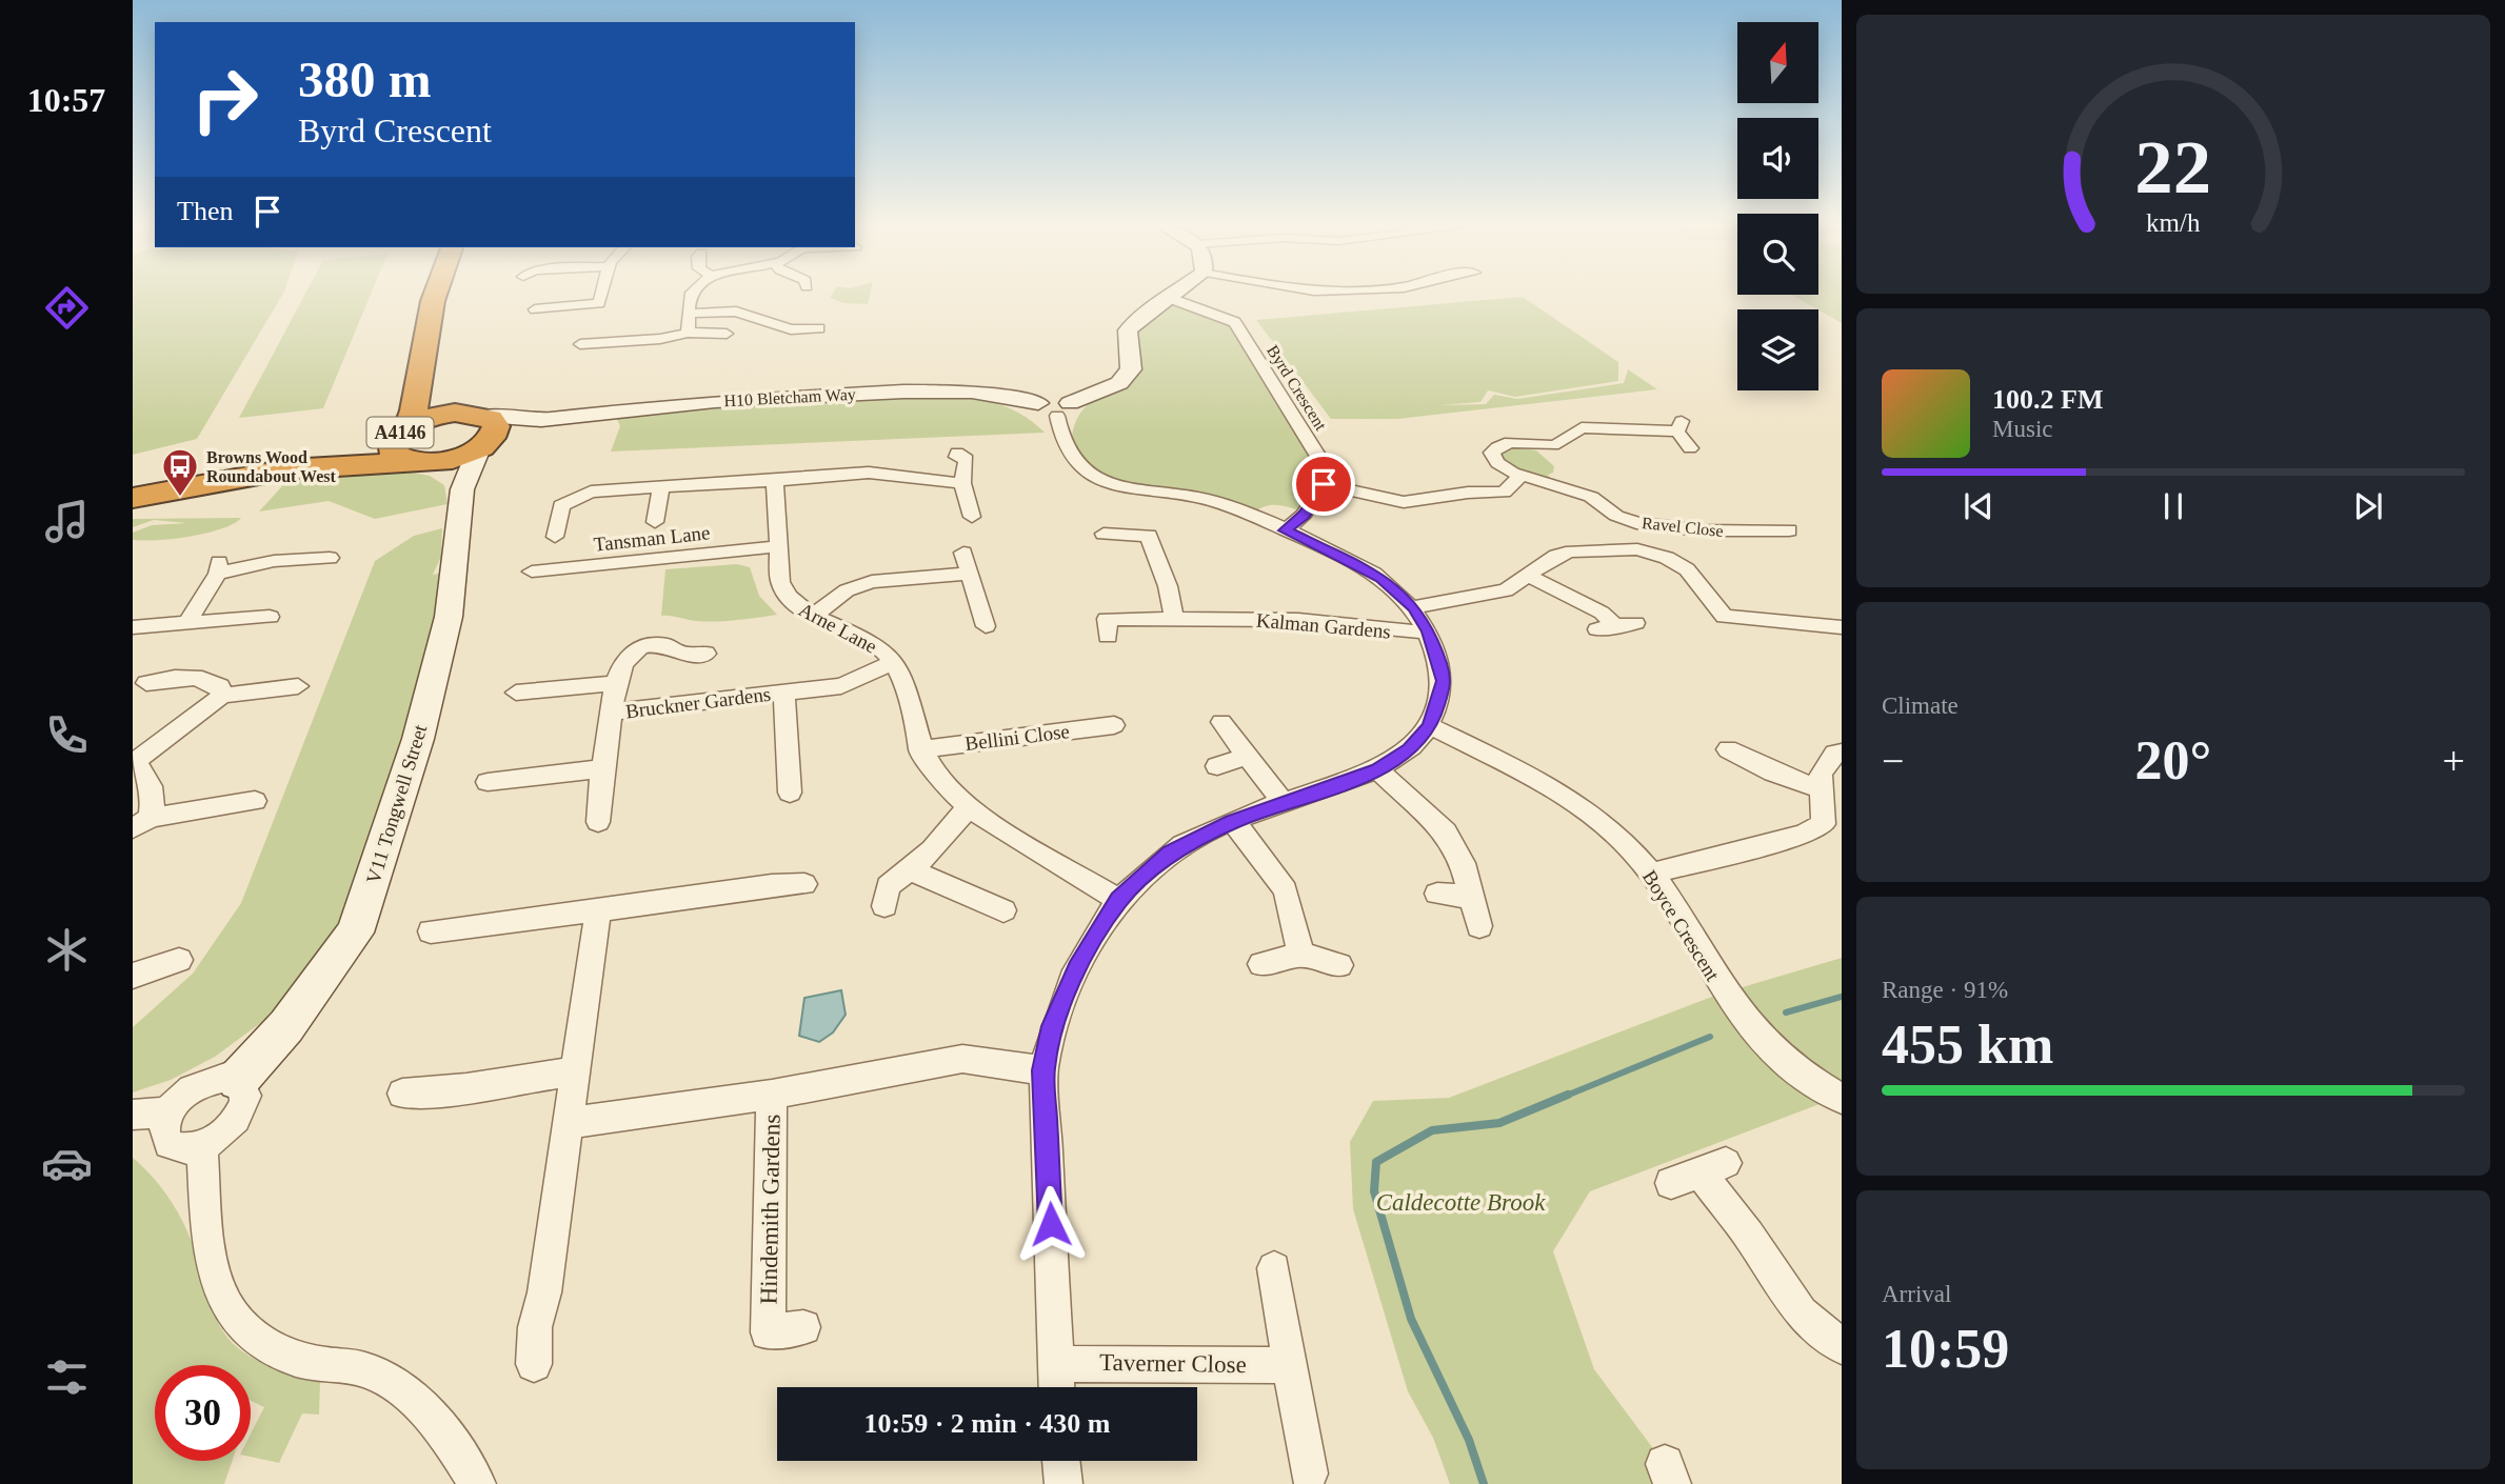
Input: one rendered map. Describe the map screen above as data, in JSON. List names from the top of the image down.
{
  "streets": {
    "highway": ["A4146"],
    "street": [
      "Byrd Crescent",
      "H10 Bletcham Way",
      "Ravel Close",
      "Tansman Lane",
      "Kalman Gardens",
      "Arne Lane",
      "Bruckner Gardens",
      "Bellini Close",
      "V11 Tongwell Street",
      "Boyce Crescent",
      "Hindemith Gardens",
      "Taverner Close"
    ]
  },
  "crossings": [
    ["H10 Bletcham Way", "A4146"],
    ["H10 Bletcham Way", "V11 Tongwell Street"],
    ["A4146", "V11 Tongwell Street"],
    ["Tansman Lane", "Arne Lane"],
    ["Arne Lane", "Bruckner Gardens"],
    ["Arne Lane", "Bellini Close"]
  ],
  "parks": ["Caldecotte Brook"],
  "places": {
    "bus stop": ["Browns Wood Roundabout West"]
  },
  "north": "top",
  "page": {
    "tabs": "10:57",
    "turn": ["380 m", "Byrd Crescent"],
    "then": "Then",
    "song": ["100.2 FM", "Music"],
    "tile": [
      "Climate",
      ["Range · 91%", "455 km"],
      ["Arrival", "10:59"]
    ],
    "heat": ["−", "20°", "+"],
    "limit": "30",
    "trip": "10:59 · 2 min · 430 m",
    "gauge": ["22", "km/h"]
  }
}
